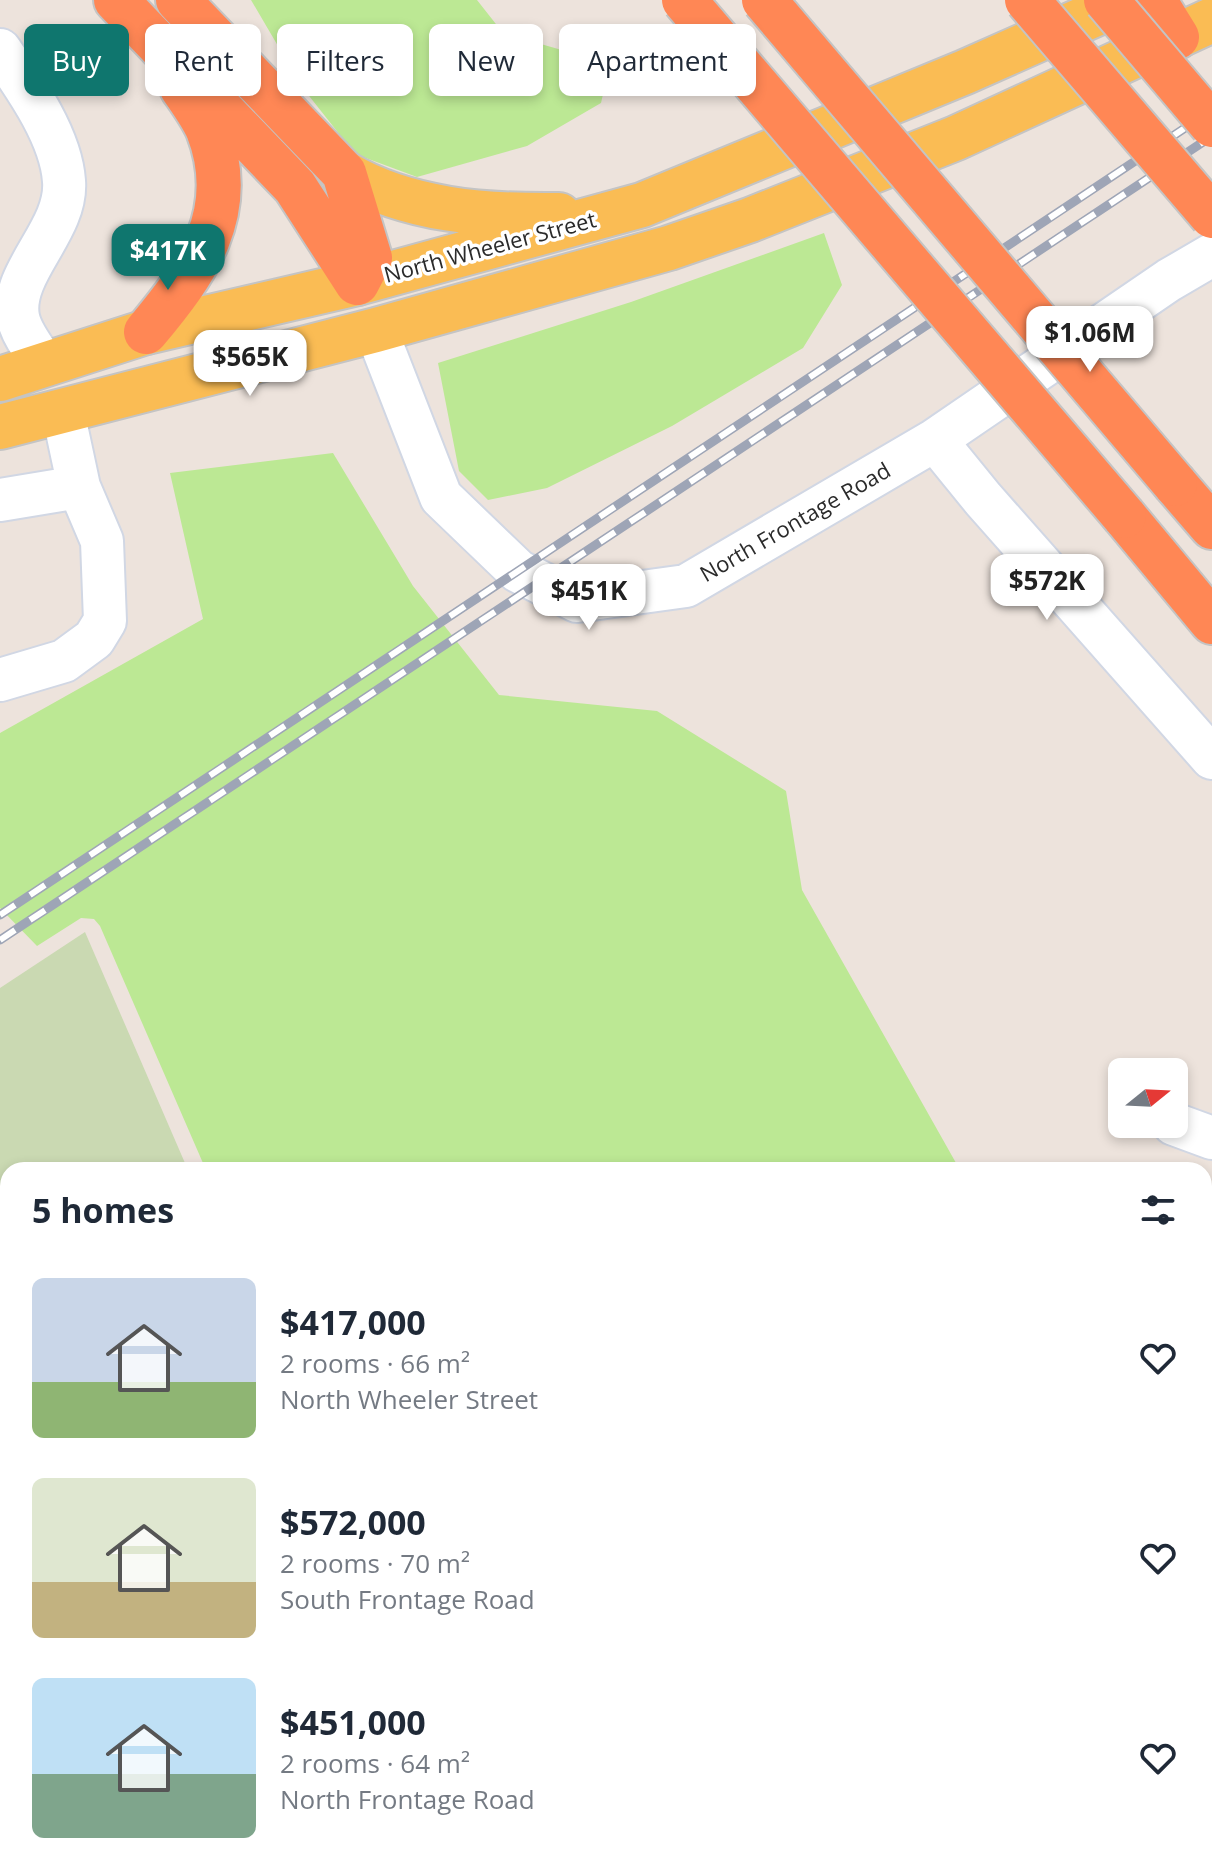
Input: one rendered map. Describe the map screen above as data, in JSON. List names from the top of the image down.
{
  "streets": {
    "main road": ["North Wheeler Street", "North Frontage Road"]
  },
  "crossings": [
    ["North Wheeler Street", "North Frontage Road"]
  ],
  "north": "right",
  "page": {
    "chip": [
      "Buy",
      "Rent",
      "Filters",
      "New",
      "Apartment"
    ],
    "price": [
      "$417K",
      "$1.06M",
      "$565K",
      "$572K",
      "$451K"
    ],
    "heading": "5 homes",
    "list": [
      {
        "name": "$417,000",
        "note": "2 rooms · 66 m² · North Wheeler Street"
      },
      {
        "name": "$572,000",
        "note": "2 rooms · 70 m² · South Frontage Road"
      },
      {
        "name": "$451,000",
        "note": "2 rooms · 64 m² · North Frontage Road"
      }
    ]
  }
}
